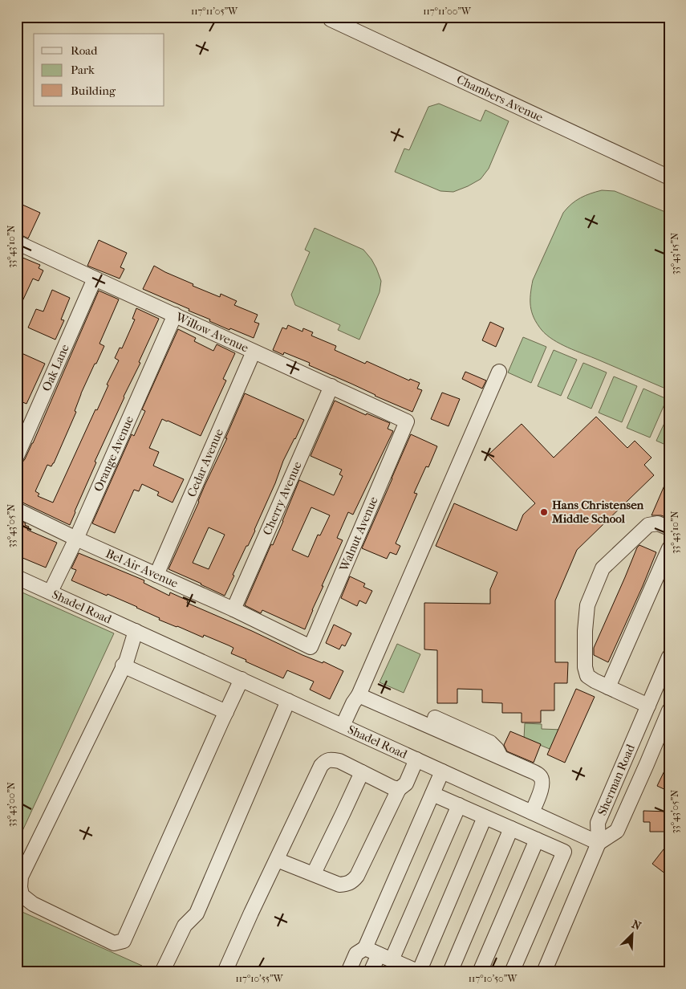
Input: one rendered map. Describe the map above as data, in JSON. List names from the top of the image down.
{
  "streets": {
    "street": [
      "Chambers Avenue",
      "Willow Avenue",
      "Oak Lane",
      "Orange Avenue",
      "Cedar Avenue",
      "Cherry Avenue",
      "Walnut Avenue",
      "Bel Air Avenue",
      "Shadel Road",
      "Sherman Road"
    ]
  },
  "crossings": [
    ["Willow Avenue", "Oak Lane"],
    ["Willow Avenue", "Orange Avenue"],
    ["Willow Avenue", "Cedar Avenue"],
    ["Willow Avenue", "Cherry Avenue"],
    ["Willow Avenue", "Walnut Avenue"],
    ["Orange Avenue", "Bel Air Avenue"],
    ["Orange Avenue", "Shadel Road"],
    ["Cedar Avenue", "Bel Air Avenue"],
    ["Cherry Avenue", "Bel Air Avenue"],
    ["Walnut Avenue", "Bel Air Avenue"],
    ["Shadel Road", "Sherman Road"]
  ],
  "places": ["Hans Christensen Middle School"],
  "legend": ["Road", "Park", "Building"],
  "north": "top right",
  "coordinates": [
    "117°11'05\"W",
    "117°11'00\"W",
    "33°43'10\"N",
    "33°43'15\"N",
    "33°43'05\"N",
    "33°43'00\"N",
    "117°10'55\"W",
    "117°10'50\"W"
  ]
}
